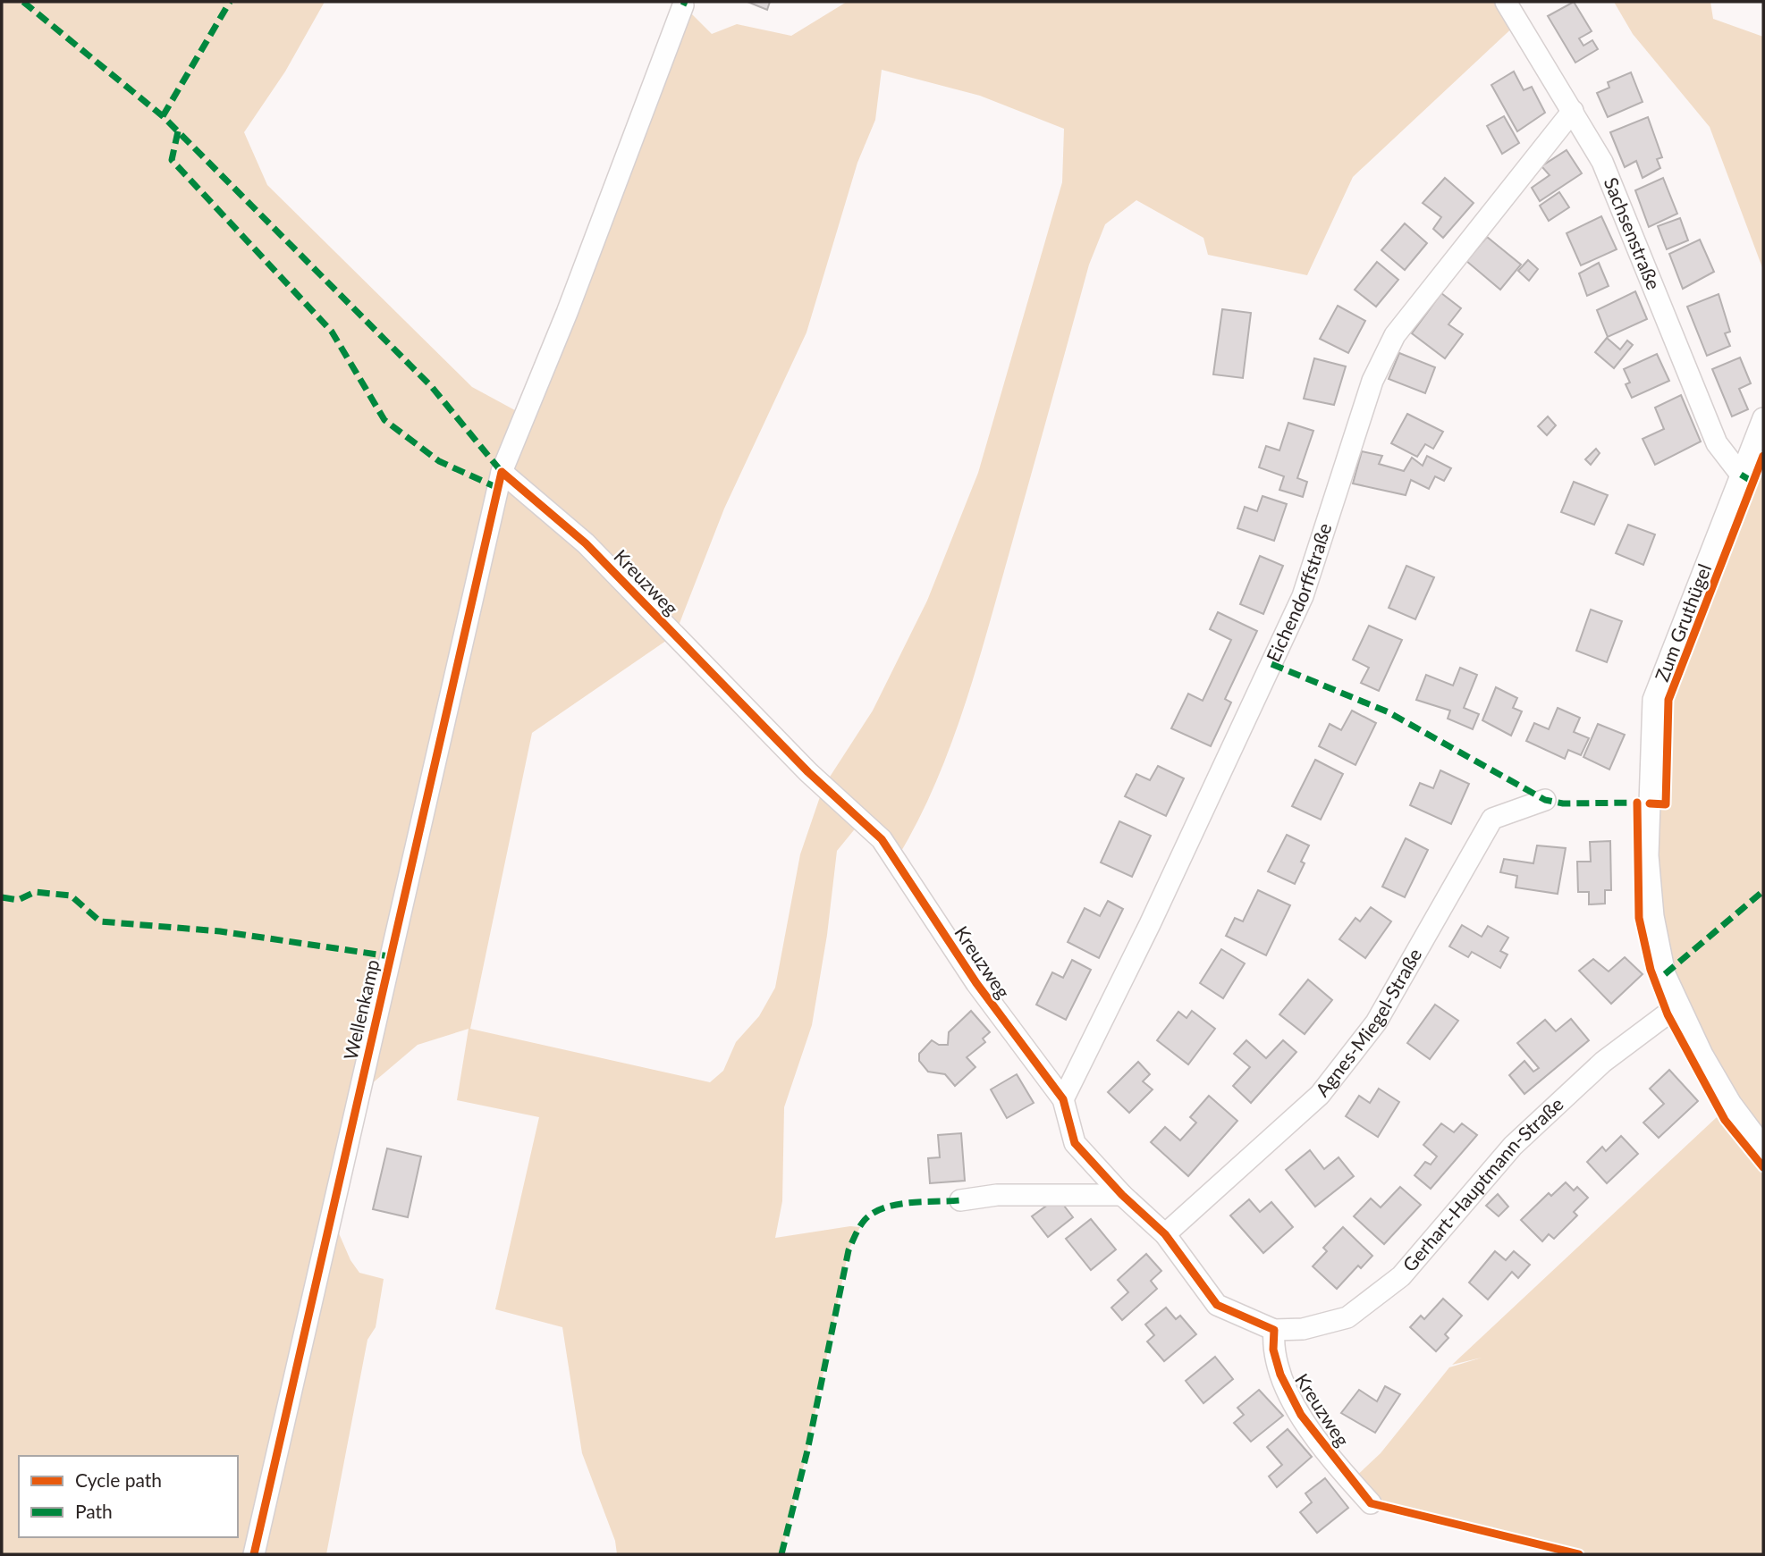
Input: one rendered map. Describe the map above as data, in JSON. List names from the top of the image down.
{
  "streets": {
    "street": [
      "Sachsenstraße",
      "Kreuzweg",
      "Eichendorffstraße",
      "Zum Gruthügel",
      "Wellenkamp",
      "Agnes-Miegel-Straße",
      "Gerhart-Hauptmann-Straße"
    ]
  },
  "crossings": [
    ["Sachsenstraße", "Eichendorffstraße"],
    ["Sachsenstraße", "Zum Gruthügel"],
    ["Kreuzweg", "Eichendorffstraße"],
    ["Kreuzweg", "Wellenkamp"],
    ["Kreuzweg", "Agnes-Miegel-Straße"],
    ["Kreuzweg", "Gerhart-Hauptmann-Straße"],
    ["Zum Gruthügel", "Gerhart-Hauptmann-Straße"]
  ],
  "legend": ["Cycle path", "Path"]
}
